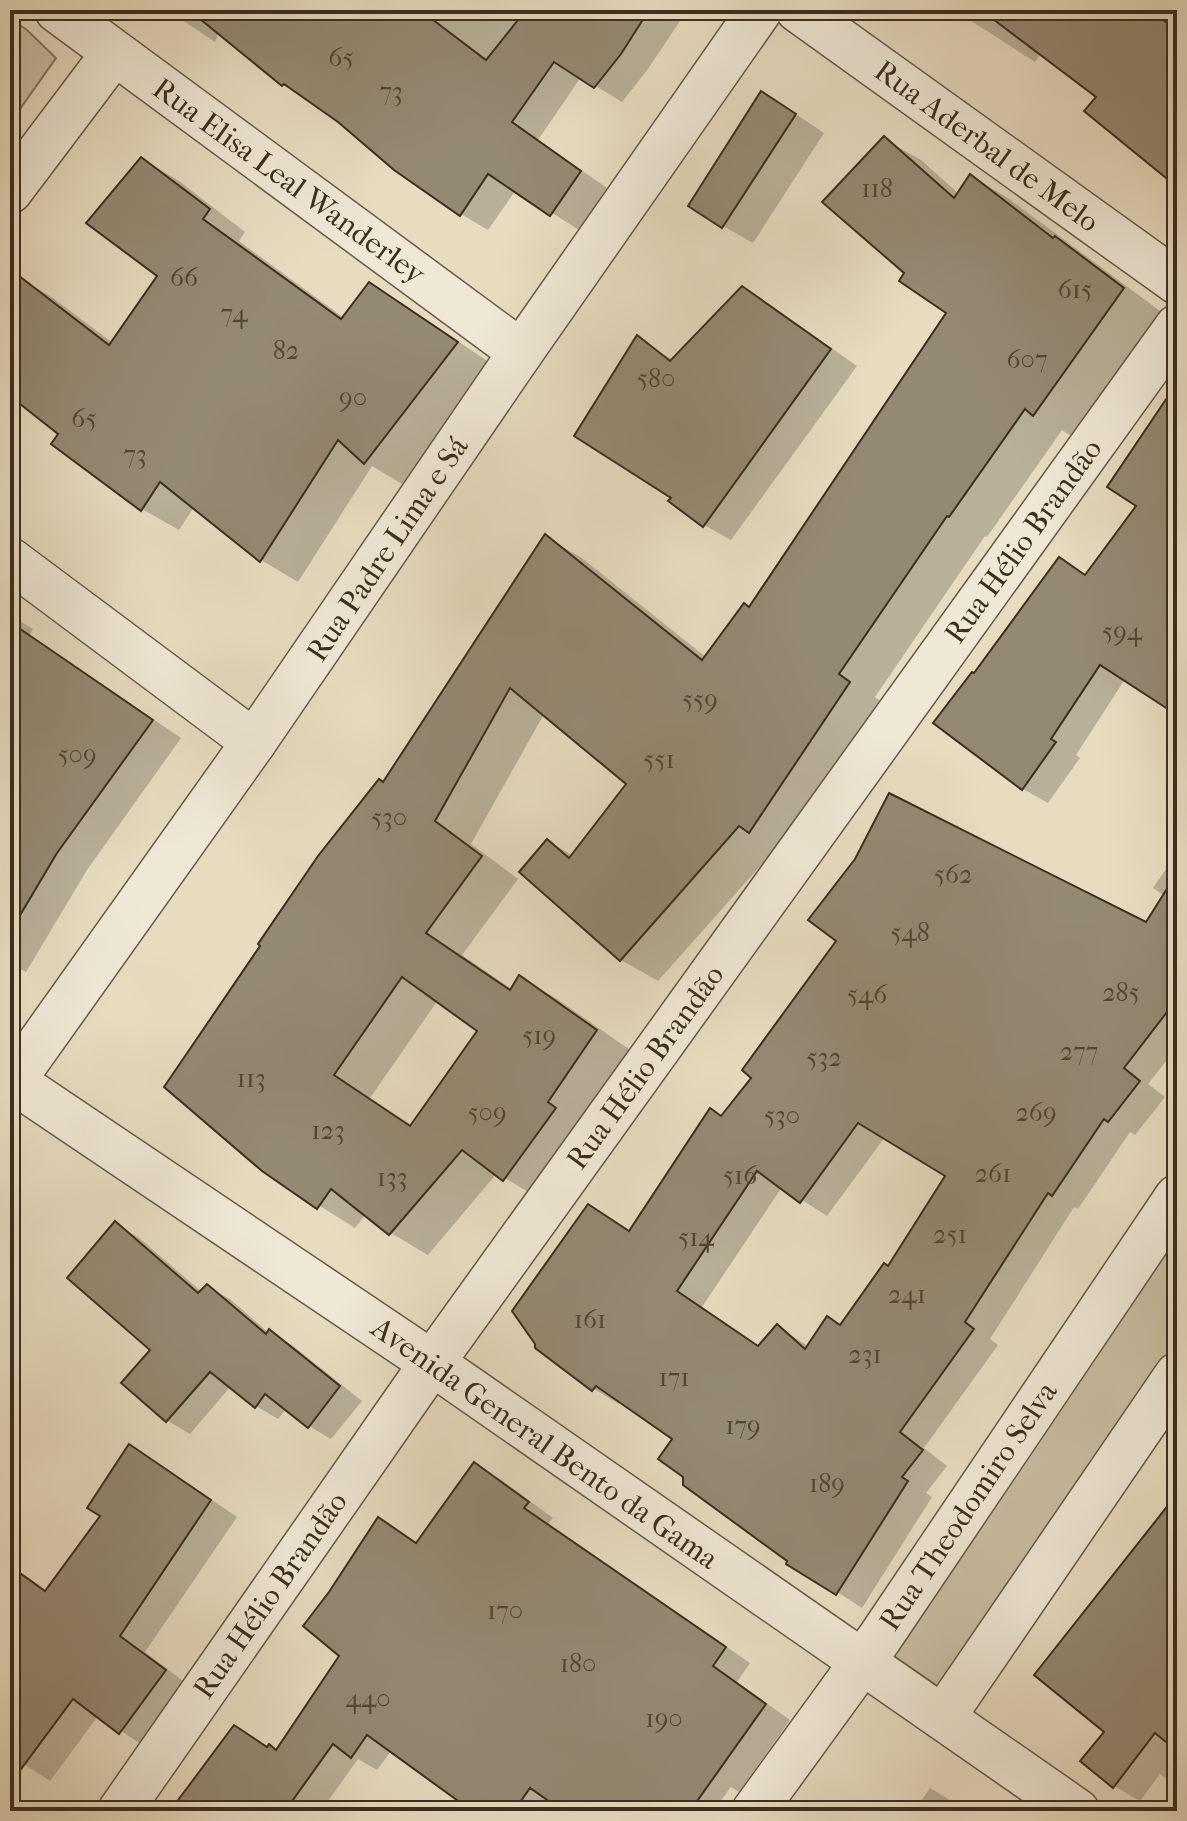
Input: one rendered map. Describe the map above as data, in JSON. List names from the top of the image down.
{
  "streets": {
    "street": [
      "Rua Aderbal de Melo",
      "Rua Elisa Leal Wanderley",
      "Rua Hélio Brandão",
      "Rua Padre Lima e Sá",
      "Avenida General Bento da Gama",
      "Rua Theodomiro Selva"
    ]
  },
  "crossings": [
    ["Rua Elisa Leal Wanderley", "Rua Padre Lima e Sá"],
    ["Rua Hélio Brandão", "Avenida General Bento da Gama"],
    ["Rua Padre Lima e Sá", "Avenida General Bento da Gama"],
    ["Avenida General Bento da Gama", "Rua Theodomiro Selva"]
  ],
  "house_numbers": [
    "65",
    "73",
    "118",
    "66",
    "615",
    "74",
    "82",
    "607",
    "580",
    "90",
    "65",
    "73",
    "594",
    "559",
    "509",
    "551",
    "530",
    "562",
    "548",
    "285",
    "546",
    "519",
    "277",
    "532",
    "113",
    "509",
    "269",
    "530",
    "123",
    "261",
    "516",
    "133",
    "251",
    "514",
    "241",
    "161",
    "231",
    "171",
    "179",
    "189",
    "170",
    "180",
    "440",
    "190"
  ]
}
